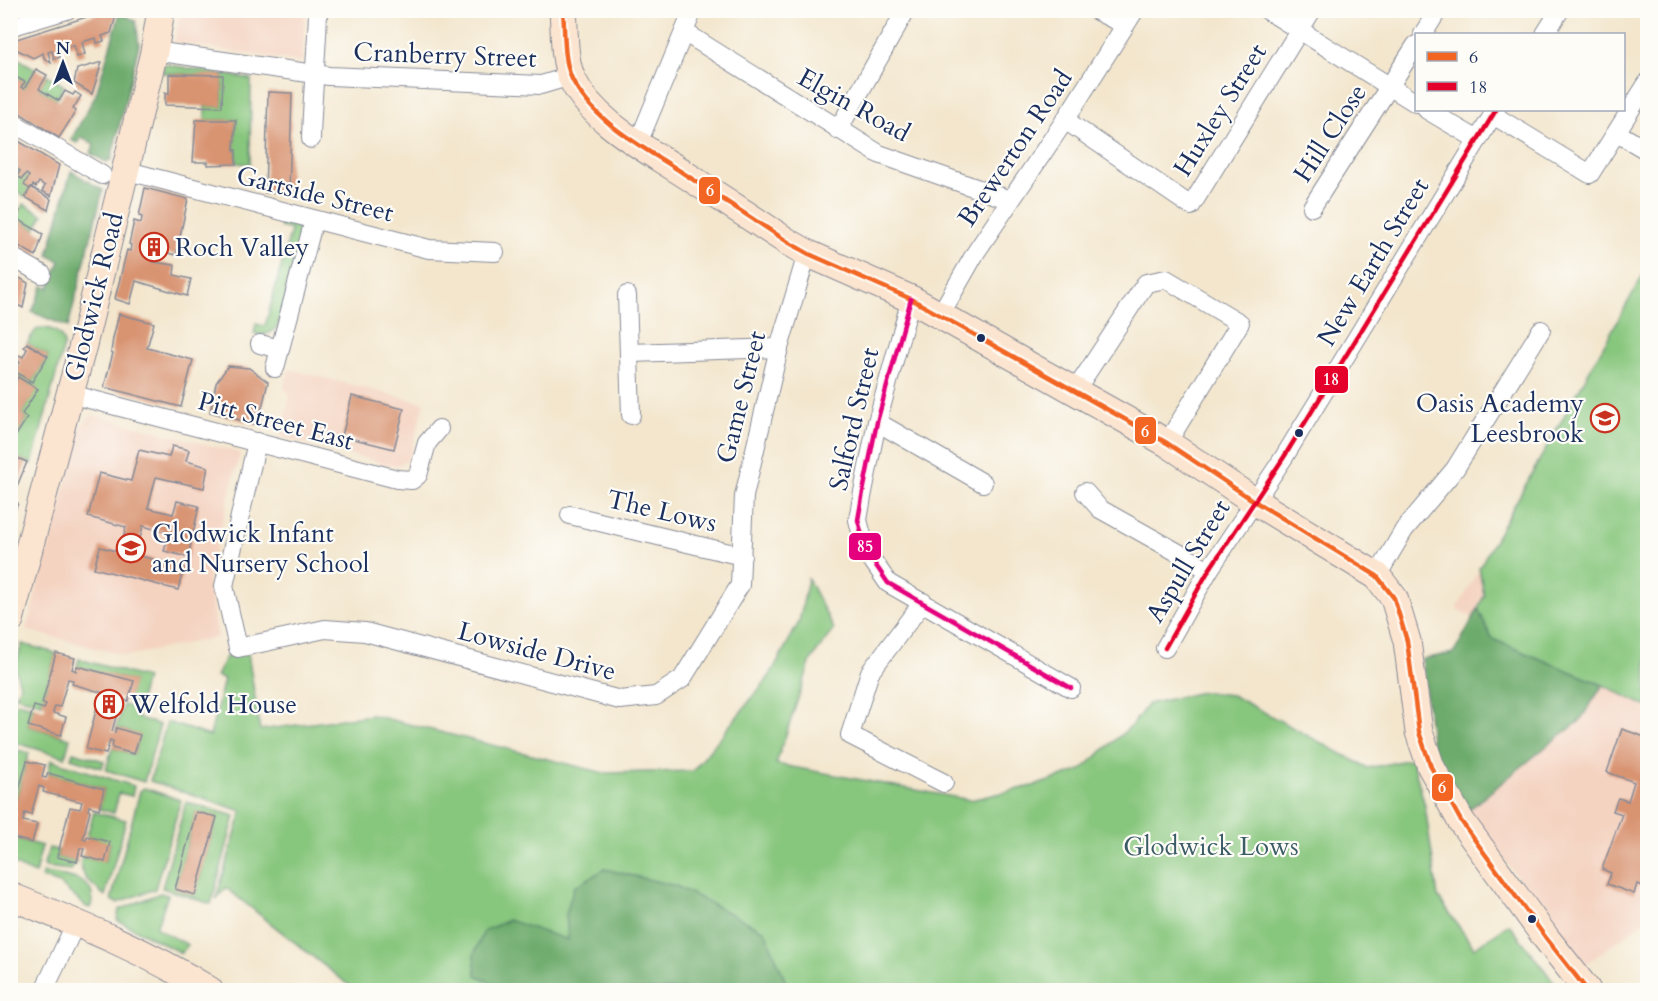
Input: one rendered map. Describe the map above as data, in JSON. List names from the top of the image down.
{
  "streets": {
    "street": [
      "Cranberry Street",
      "Elgin Road",
      "Huxley Street",
      "Hill Close",
      "Brewerton Road",
      "Gartside Street",
      "New Earth Street",
      "Glodwick Road",
      "Game Street",
      "Salford Street",
      "Pitt Street East",
      "The Lows",
      "Aspull Street",
      "Lowside Drive"
    ]
  },
  "crossings": [
    ["Elgin Road", "Brewerton Road"],
    ["Huxley Street", "Brewerton Road"],
    ["Gartside Street", "Glodwick Road"],
    ["New Earth Street", "Aspull Street"],
    ["Glodwick Road", "Pitt Street East"],
    ["Game Street", "The Lows"],
    ["Game Street", "Lowside Drive"],
    ["Pitt Street East", "Lowside Drive"],
    ["The Lows", "Lowside Drive"]
  ],
  "parks": ["Glodwick Lows"],
  "places": {
    "building": ["Roch Valley", "Welfold House"],
    "school or university": ["Oasis Academy Leesbrook", "Glodwick Infant and Nursery School"]
  },
  "lines": ["transit line 6", "transit line 18", "transit line 85"],
  "legend": ["6", "18"],
  "north": "top"
}
